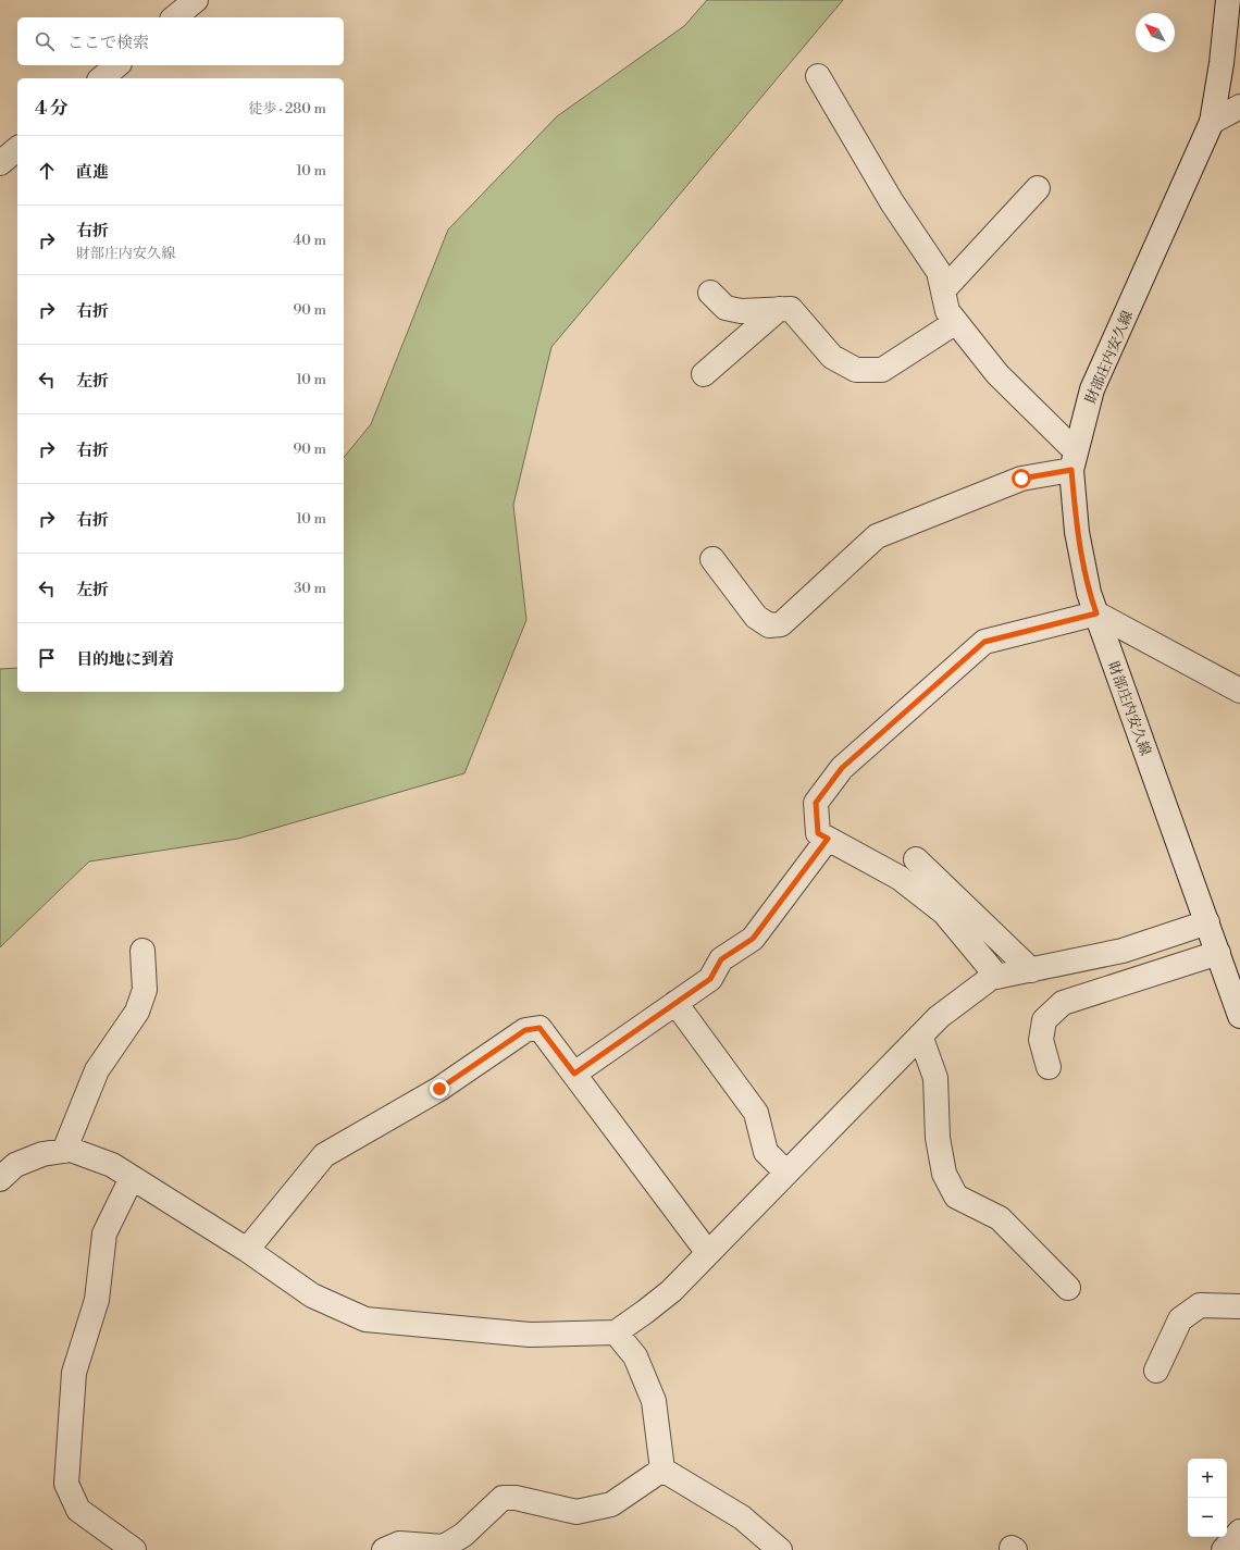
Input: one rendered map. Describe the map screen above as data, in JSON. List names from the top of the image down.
{
  "streets": {
    "street": ["財部庄内安久線"]
  },
  "north": "top left",
  "page": {
    "search": "ここで検索",
    "heading": ["4 分", "徒歩 · 280 m"],
    "list": [
      ["直進", "10 m"],
      ["右折", "財部庄内安久線", "40 m"],
      ["右折", "90 m"],
      ["左折", "10 m"],
      ["右折", "90 m"],
      ["右折", "10 m"],
      ["左折", "30 m"],
      "目的地に到着"
    ],
    "map_buttons": ["+", "−"]
  }
}
